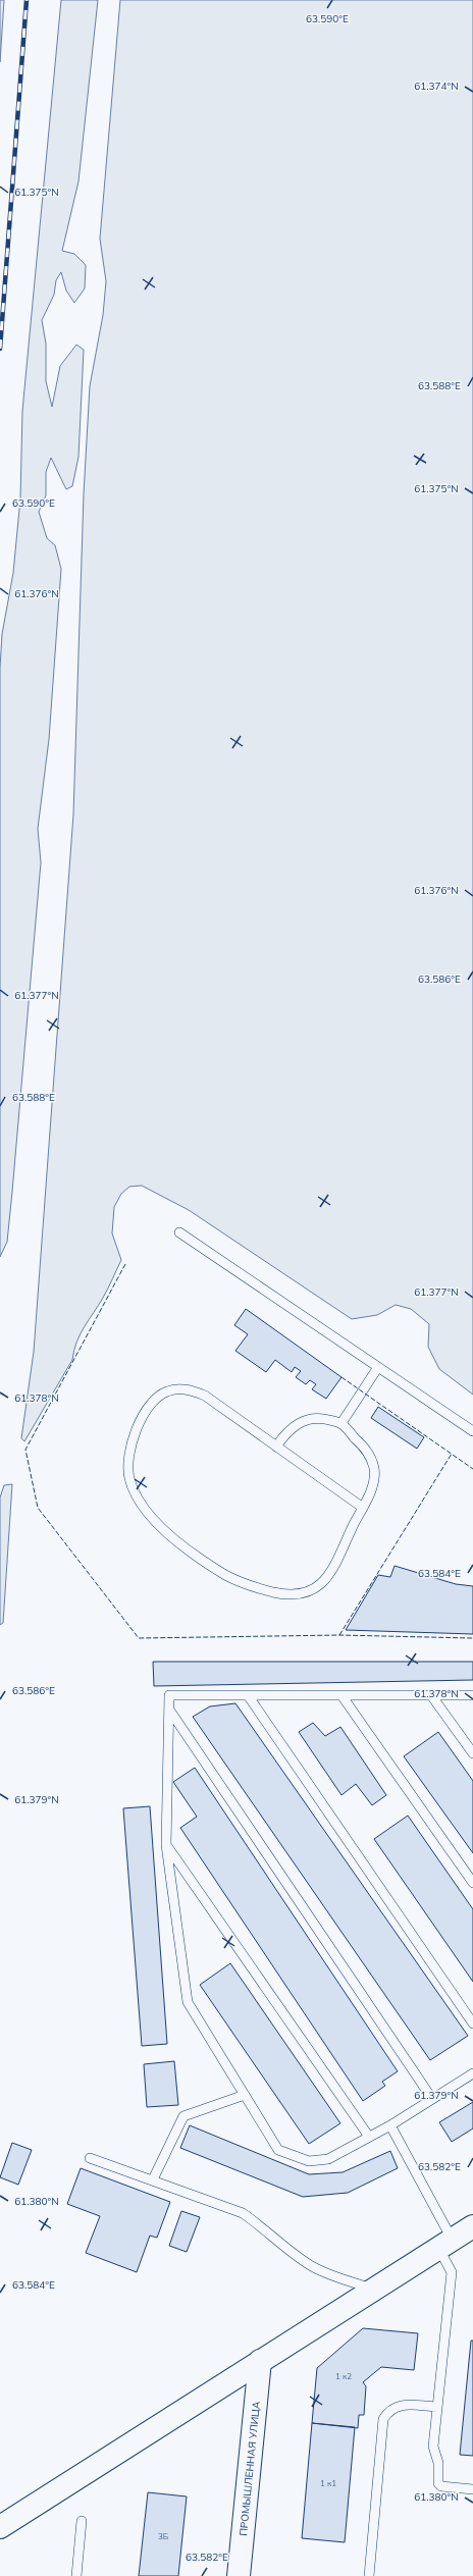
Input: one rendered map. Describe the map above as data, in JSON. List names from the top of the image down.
{
  "streets": {
    "main road": ["ПРОМЫШЛЕННАЯ УЛИЦА"]
  },
  "house_numbers": ["1 к2", "1 к1", "3Б"],
  "coordinates": [
    "63.590°E",
    "61.374°N",
    "61.375°N",
    "63.588°E",
    "61.376°N",
    "63.586°E",
    "61.377°N",
    "61.378°N",
    "63.584°E",
    "61.379°N",
    "63.582°E",
    "61.380°N"
  ]
}
